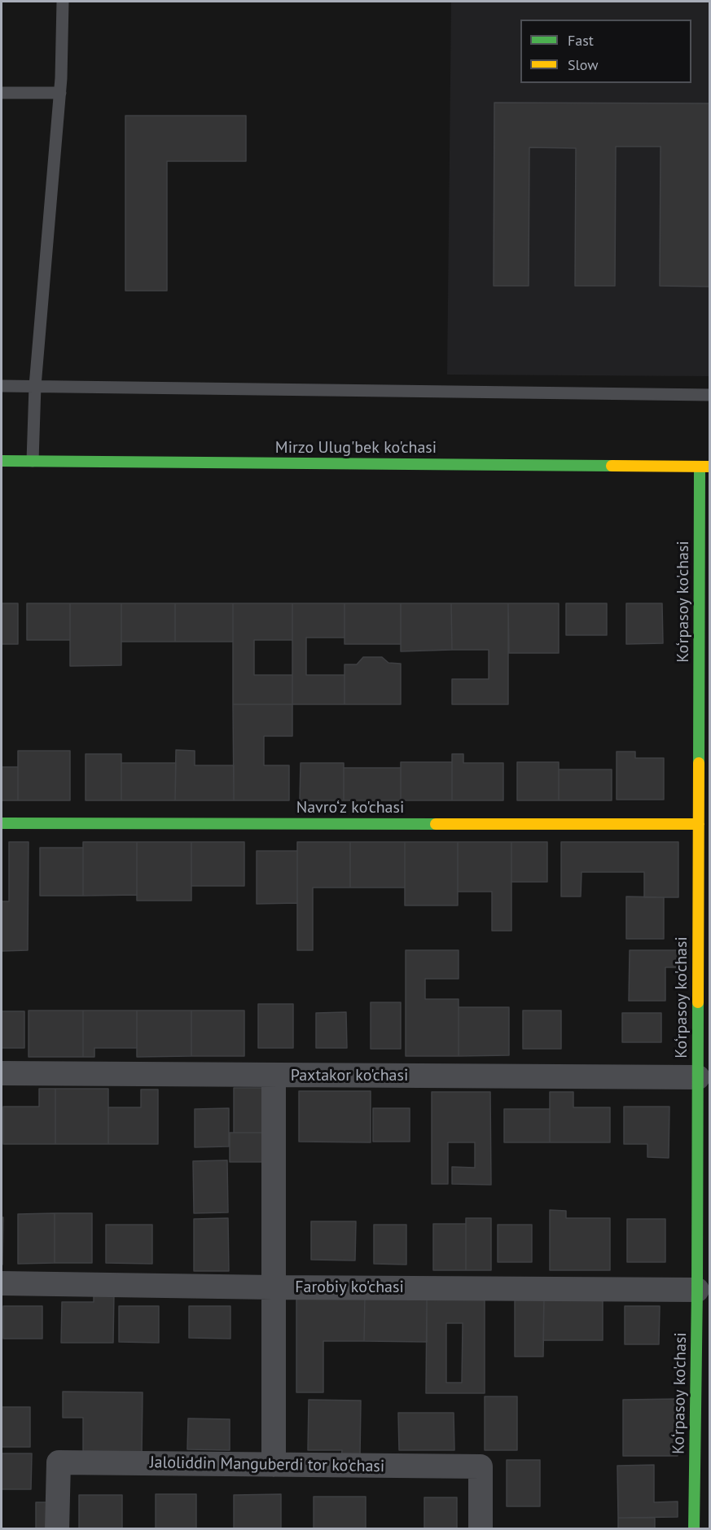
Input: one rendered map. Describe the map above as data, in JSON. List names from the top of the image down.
{
  "streets": {
    "street": [
      "Mirzo Ulug'bek ko'chasi",
      "Ko‘rpasoy ko'chasi",
      "Navro‘z ko'chasi",
      "Paxtakor ko'chasi",
      "Farobiy ko'chasi",
      "Jaloliddin Manguberdi tor ko'chasi"
    ]
  },
  "crossings": [
    ["Mirzo Ulug'bek ko'chasi", "Ko‘rpasoy ko'chasi"],
    ["Ko‘rpasoy ko'chasi", "Navro‘z ko'chasi"],
    ["Ko‘rpasoy ko'chasi", "Paxtakor ko'chasi"],
    ["Ko‘rpasoy ko'chasi", "Farobiy ko'chasi"]
  ],
  "legend": ["Fast", "Slow"]
}
